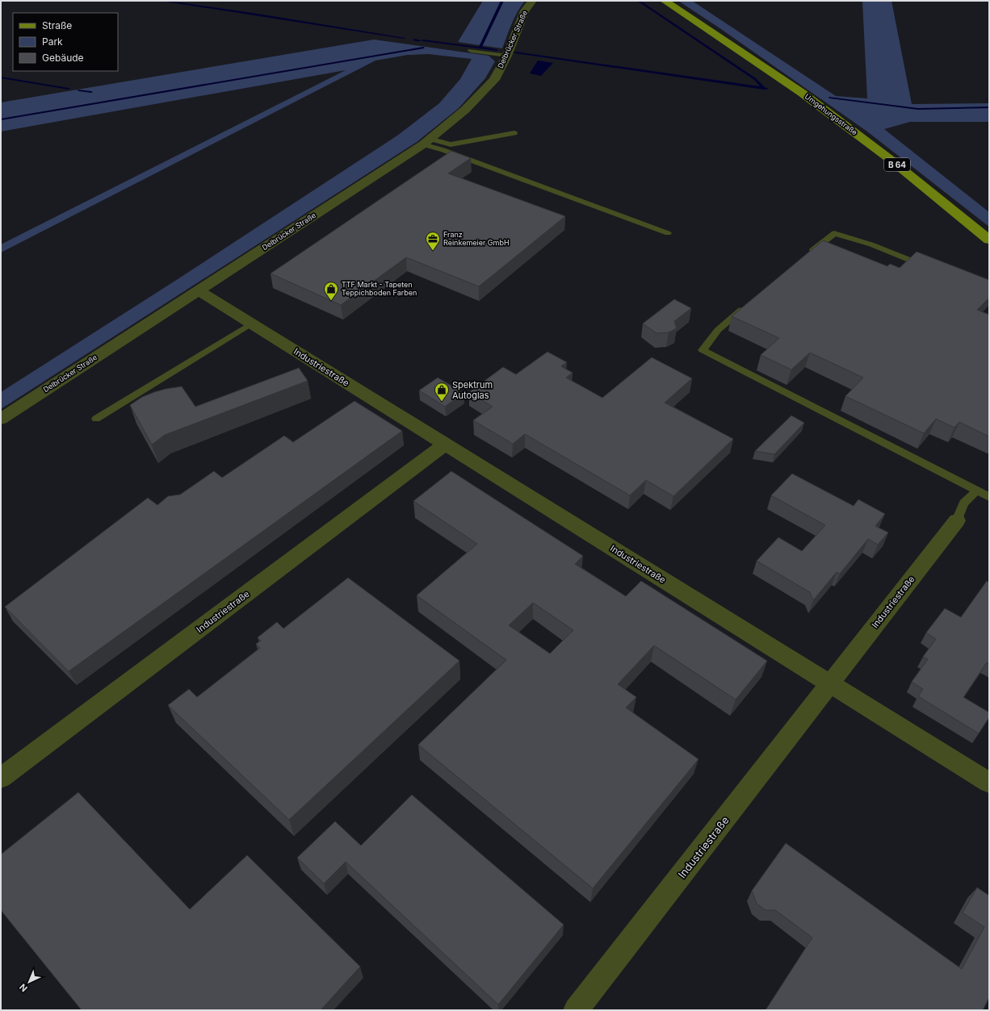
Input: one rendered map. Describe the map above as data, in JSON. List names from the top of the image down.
{
  "streets": {
    "main road": ["Umgehungsstraße", "B 64"],
    "street": ["Delbrücker Straße", "Industriestraße"]
  },
  "crossings": [
    ["Delbrücker Straße", "Industriestraße"]
  ],
  "places": {
    "office": ["Franz Reinkemeier GmbH"],
    "shop": ["TTF Markt - Tapeten Teppichboden Farben", "Spektrum Autoglas"]
  },
  "legend": ["Straße", "Park", "Gebäude"],
  "north": "bottom left"
}
